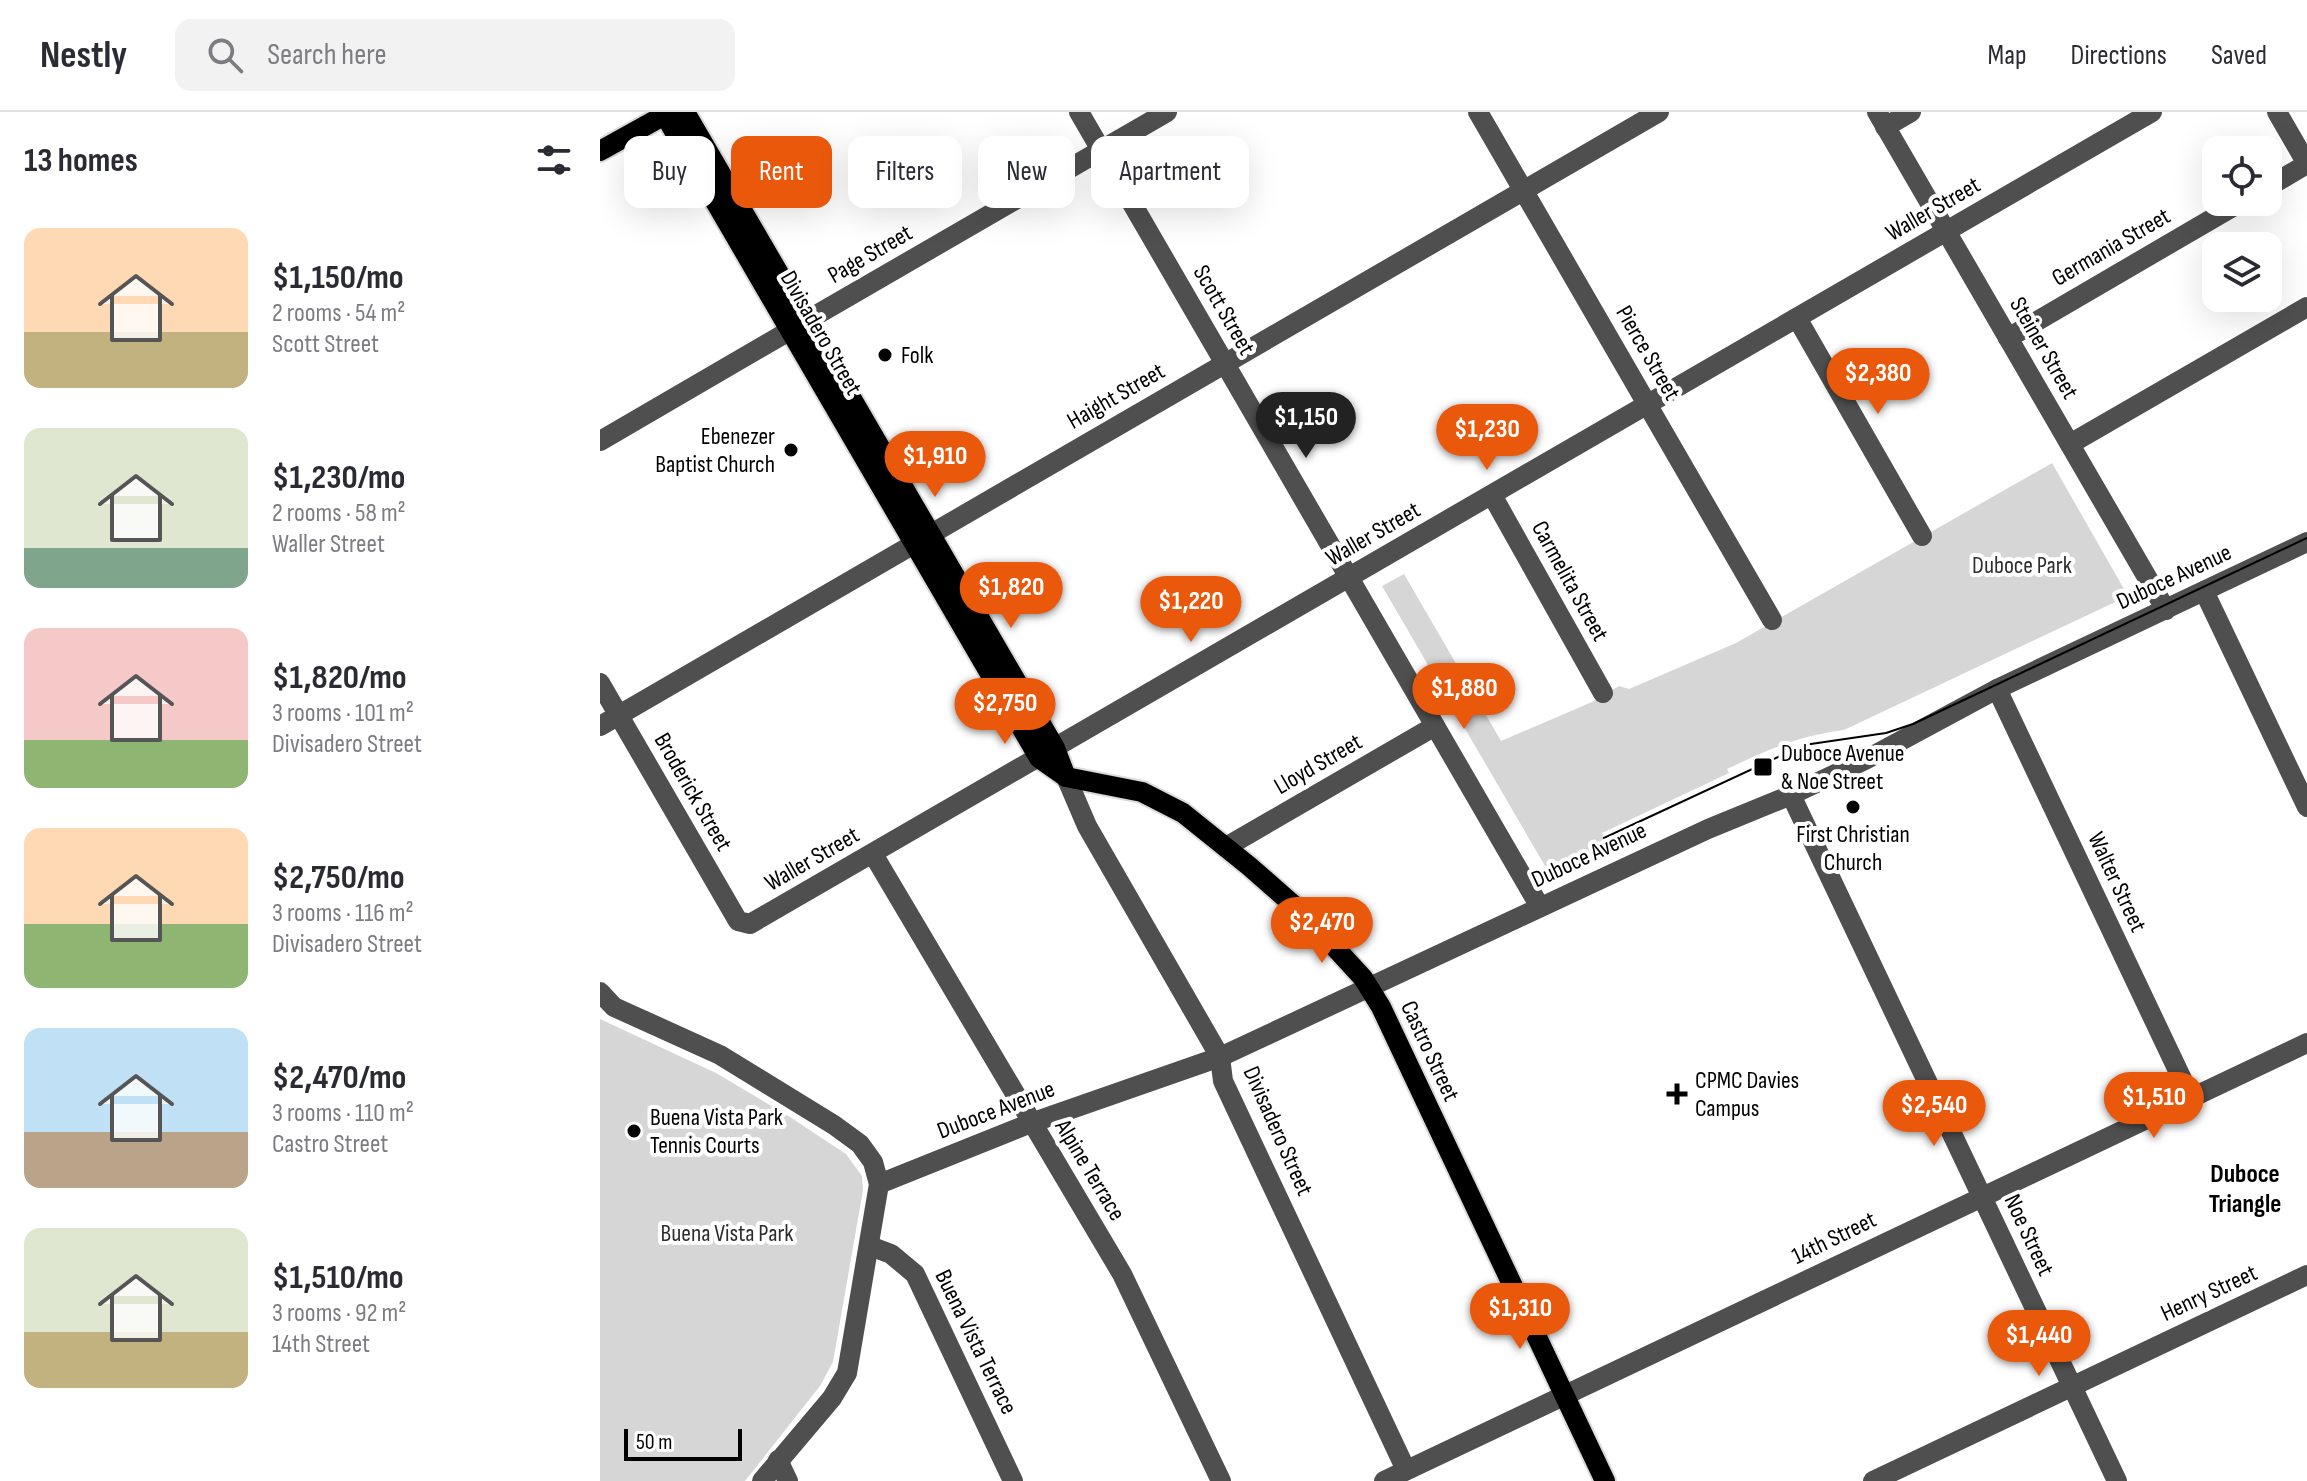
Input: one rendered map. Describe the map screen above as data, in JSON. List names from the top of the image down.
{
  "streets": {
    "main road": ["Divisadero Street", "Castro Street"],
    "street": [
      "Waller Street",
      "Germania Street",
      "Page Street",
      "Scott Street",
      "Steiner Street",
      "Pierce Street",
      "Haight Street",
      "Duboce Avenue",
      "Carmelita Street",
      "Lloyd Street",
      "Broderick Street",
      "Walter Street",
      "Alpine Terrace",
      "Noe Street",
      "14th Street",
      "Henry Street",
      "Buena Vista Terrace"
    ]
  },
  "crossings": [
    ["Waller Street", "Scott Street"],
    ["Waller Street", "Divisadero Street"],
    ["Waller Street", "Steiner Street"],
    ["Waller Street", "Pierce Street"],
    ["Waller Street", "Carmelita Street"],
    ["Waller Street", "Broderick Street"],
    ["Waller Street", "Alpine Terrace"],
    ["Germania Street", "Steiner Street"],
    ["Page Street", "Divisadero Street"],
    ["Scott Street", "Haight Street"],
    ["Scott Street", "Duboce Avenue"],
    ["Scott Street", "Lloyd Street"],
    ["Divisadero Street", "Haight Street"],
    ["Divisadero Street", "Duboce Avenue"],
    ["Divisadero Street", "Castro Street"],
    ["Divisadero Street", "14th Street"],
    ["Steiner Street", "Duboce Avenue"],
    ["Pierce Street", "Haight Street"],
    ["Haight Street", "Broderick Street"],
    ["Duboce Avenue", "Walter Street"],
    ["Duboce Avenue", "Castro Street"],
    ["Duboce Avenue", "Alpine Terrace"],
    ["Duboce Avenue", "Noe Street"],
    ["Lloyd Street", "Castro Street"],
    ["Walter Street", "14th Street"],
    ["Castro Street", "14th Street"],
    ["Noe Street", "14th Street"],
    ["Noe Street", "Henry Street"]
  ],
  "districts": ["Duboce Triangle"],
  "parks": ["Duboce Park", "Buena Vista Park"],
  "places": {
    "other": [
      "Folk",
      "Ebenezer Baptist Church",
      "First Christian Church",
      "Buena Vista Park Tennis Courts"
    ],
    "transit": ["Duboce Avenue & Noe Street"],
    "health": ["CPMC Davies Campus"]
  },
  "scale_bar": "50 m",
  "page": {
    "header": "Nestly",
    "search": "Search here",
    "nav": ["Map", "Directions", "Saved"],
    "heading": "13 homes",
    "chip": [
      "Buy",
      "Rent",
      "Filters",
      "New",
      "Apartment"
    ],
    "list": [
      {
        "name": "$1,150/mo",
        "note": "2 rooms · 54 m² · Scott Street"
      },
      {
        "name": "$1,230/mo",
        "note": "2 rooms · 58 m² · Waller Street"
      },
      {
        "name": "$1,820/mo",
        "note": "3 rooms · 101 m² · Divisadero Street"
      },
      {
        "name": "$2,750/mo",
        "note": "3 rooms · 116 m² · Divisadero Street"
      },
      {
        "name": "$2,470/mo",
        "note": "3 rooms · 110 m² · Castro Street"
      },
      {
        "name": "$1,510/mo",
        "note": "3 rooms · 92 m² · 14th Street"
      }
    ],
    "price": [
      "$2,380",
      "$1,150",
      "$1,230",
      "$1,910",
      "$1,820",
      "$1,220",
      "$1,880",
      "$2,750",
      "$2,470",
      "$1,510",
      "$2,540",
      "$1,310",
      "$1,440"
    ],
    "scale": "50 m"
  }
}
